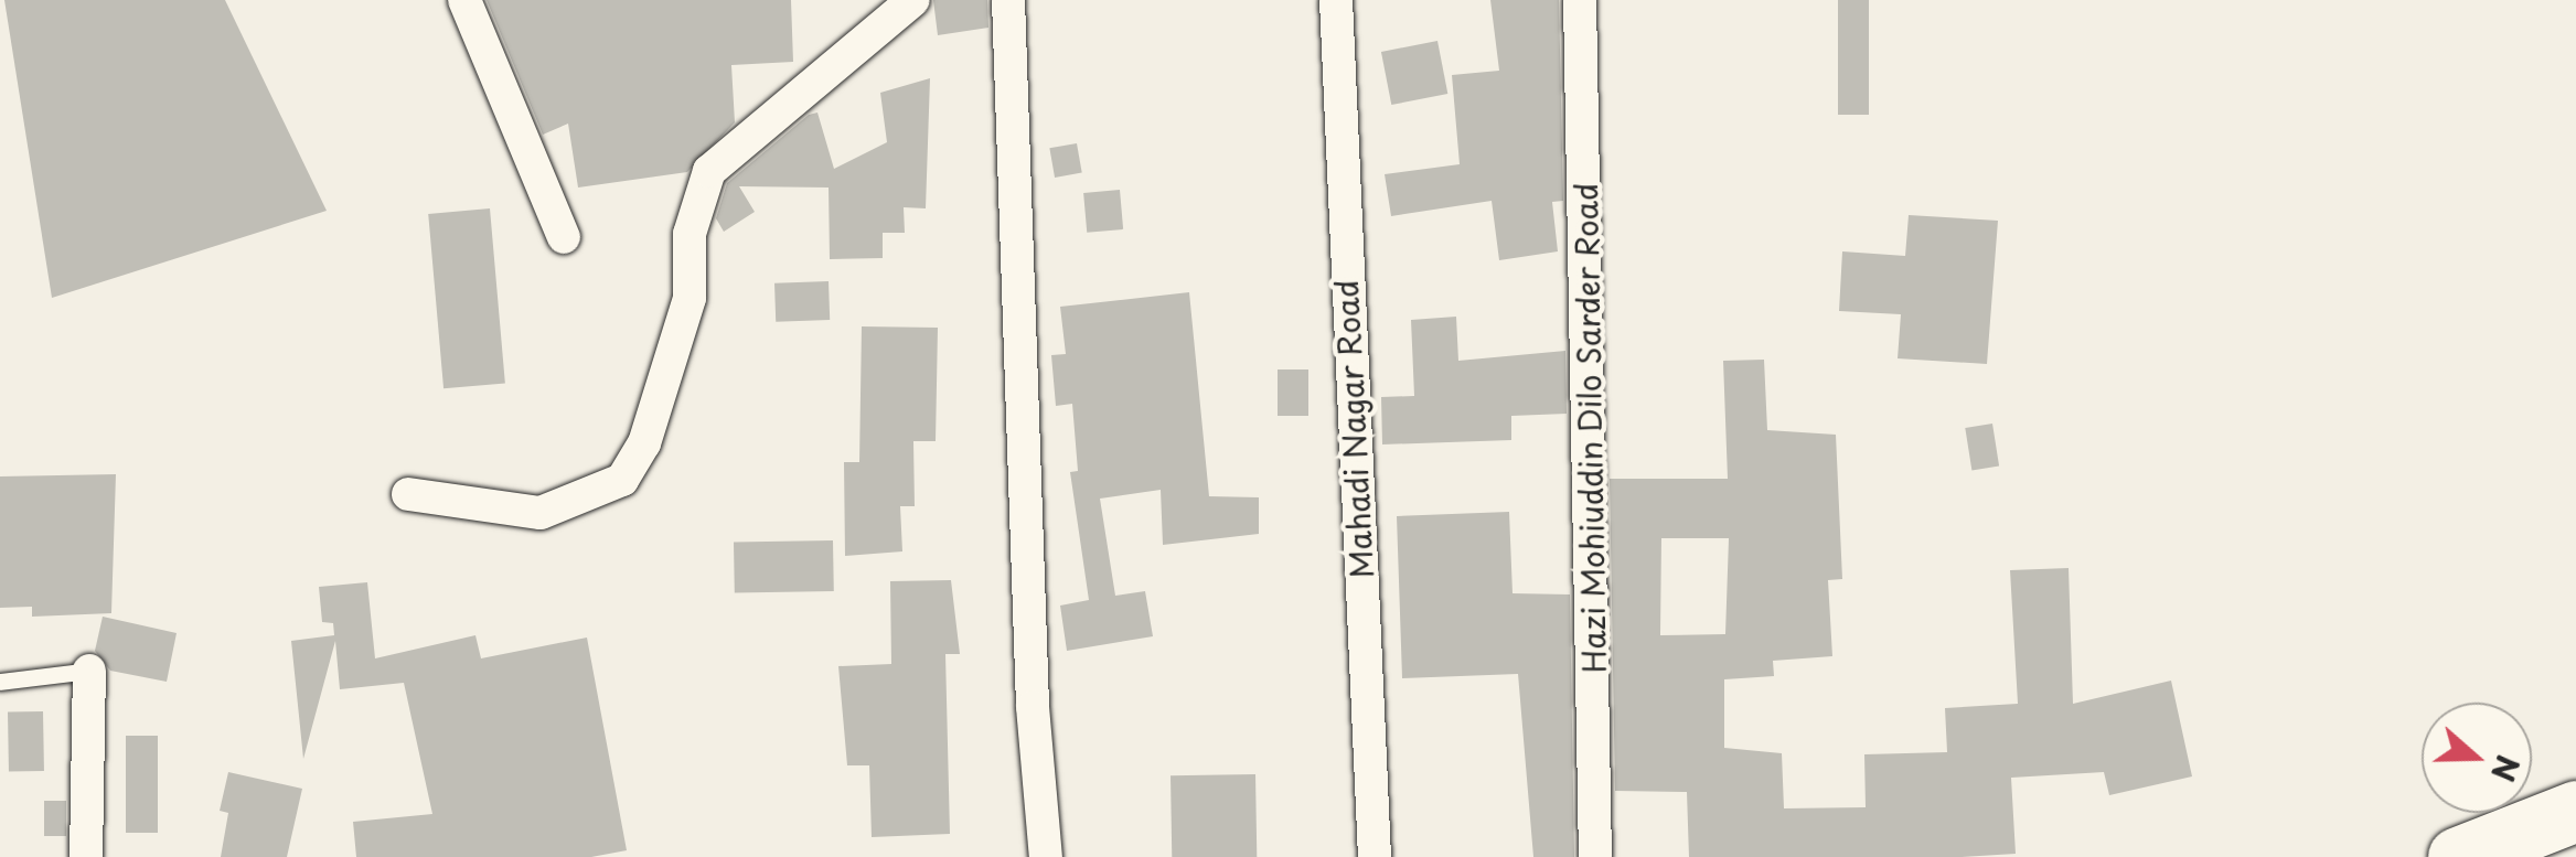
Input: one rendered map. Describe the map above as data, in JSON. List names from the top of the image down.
{
  "streets": {
    "street": ["Hazi Mohiuddin Dilo Sarder Road", "Mahadi Nagar Road"]
  },
  "north": "right"
}
